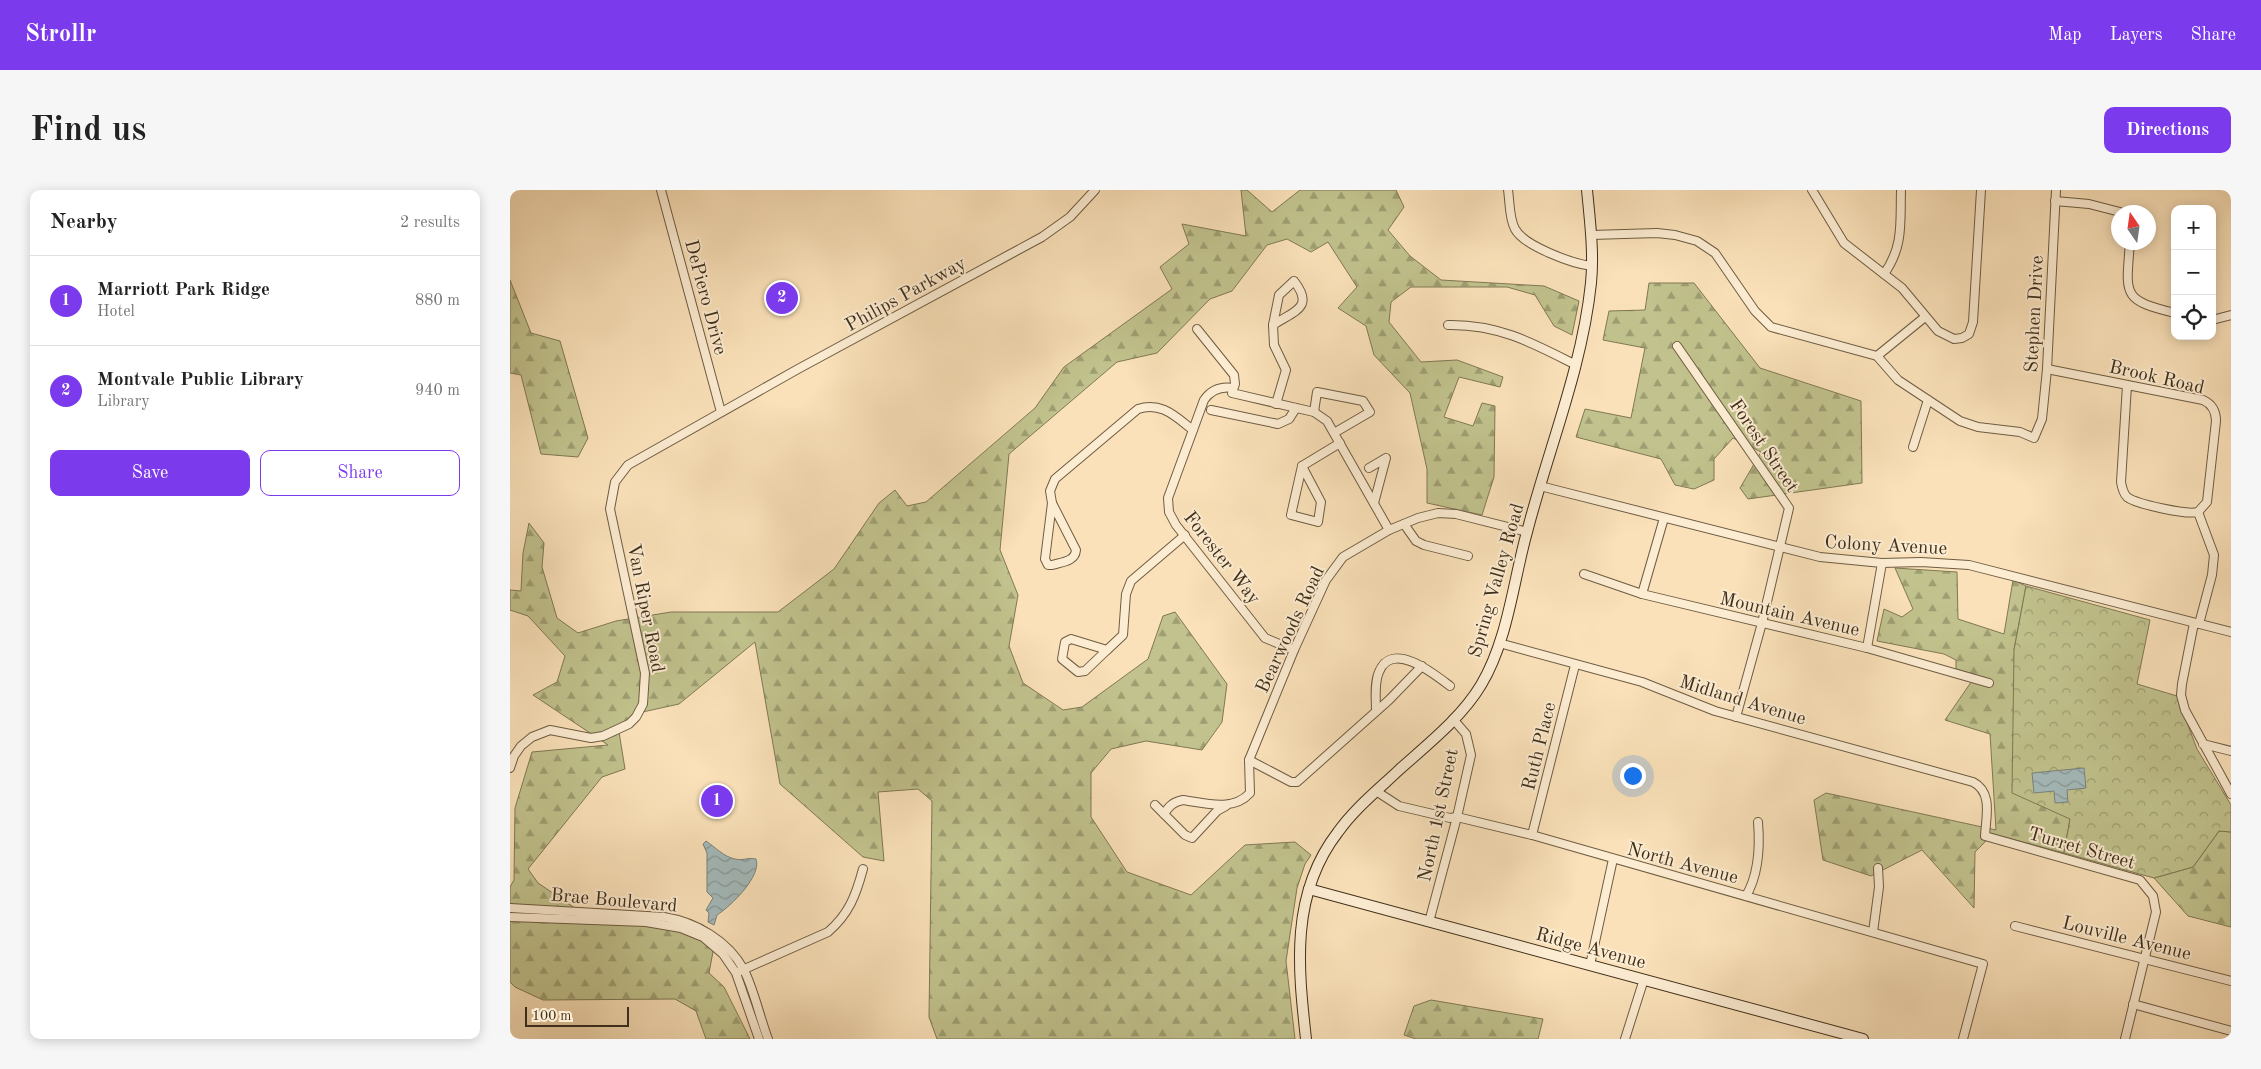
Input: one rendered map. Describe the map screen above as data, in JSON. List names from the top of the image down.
{
  "streets": {
    "street": [
      "Philips Parkway",
      "DePiero Drive",
      "Stephen Drive",
      "Brook Road",
      "Forest Street",
      "Colony Avenue",
      "Forester Way",
      "Spring Valley Road",
      "Van Riper Road",
      "Mountain Avenue",
      "Bearwoods Road",
      "Midland Avenue",
      "Ruth Place",
      "North 1st Street",
      "Turret Street",
      "North Avenue",
      "Brae Boulevard",
      "Louville Avenue",
      "Ridge Avenue"
    ]
  },
  "crossings": [
    ["Philips Parkway", "DePiero Drive"],
    ["Philips Parkway", "Van Riper Road"],
    ["DePiero Drive", "Van Riper Road"],
    ["Stephen Drive", "Brook Road"],
    ["Forest Street", "Colony Avenue"],
    ["Forest Street", "Mountain Avenue"],
    ["Forest Street", "Midland Avenue"],
    ["Colony Avenue", "Spring Valley Road"],
    ["Forester Way", "Bearwoods Road"],
    ["Spring Valley Road", "Bearwoods Road"],
    ["Spring Valley Road", "Midland Avenue"],
    ["Spring Valley Road", "North 1st Street"],
    ["Spring Valley Road", "North Avenue"],
    ["Spring Valley Road", "Ridge Avenue"],
    ["Midland Avenue", "Ruth Place"],
    ["Midland Avenue", "Turret Street"],
    ["Ruth Place", "North Avenue"],
    ["North 1st Street", "North Avenue"],
    ["North 1st Street", "Ridge Avenue"],
    ["Turret Street", "Louville Avenue"]
  ],
  "scale_bar": "100 m",
  "north": "top",
  "page": {
    "header": "Strollr",
    "nav": ["Map", "Layers", "Share"],
    "buttons": [
      "Directions",
      ["Save", "Share"]
    ],
    "title": "Find us",
    "heading": ["Nearby", "2 results"],
    "map_buttons": ["+", "−"],
    "list": [
      {
        "mark": "1",
        "name": "Marriott Park Ridge",
        "note": "Hotel",
        "value": "880 m"
      },
      {
        "mark": "2",
        "name": "Montvale Public Library",
        "note": "Library",
        "value": "940 m"
      }
    ],
    "pins": ["2", "1"],
    "scale": "100 m"
  }
}
